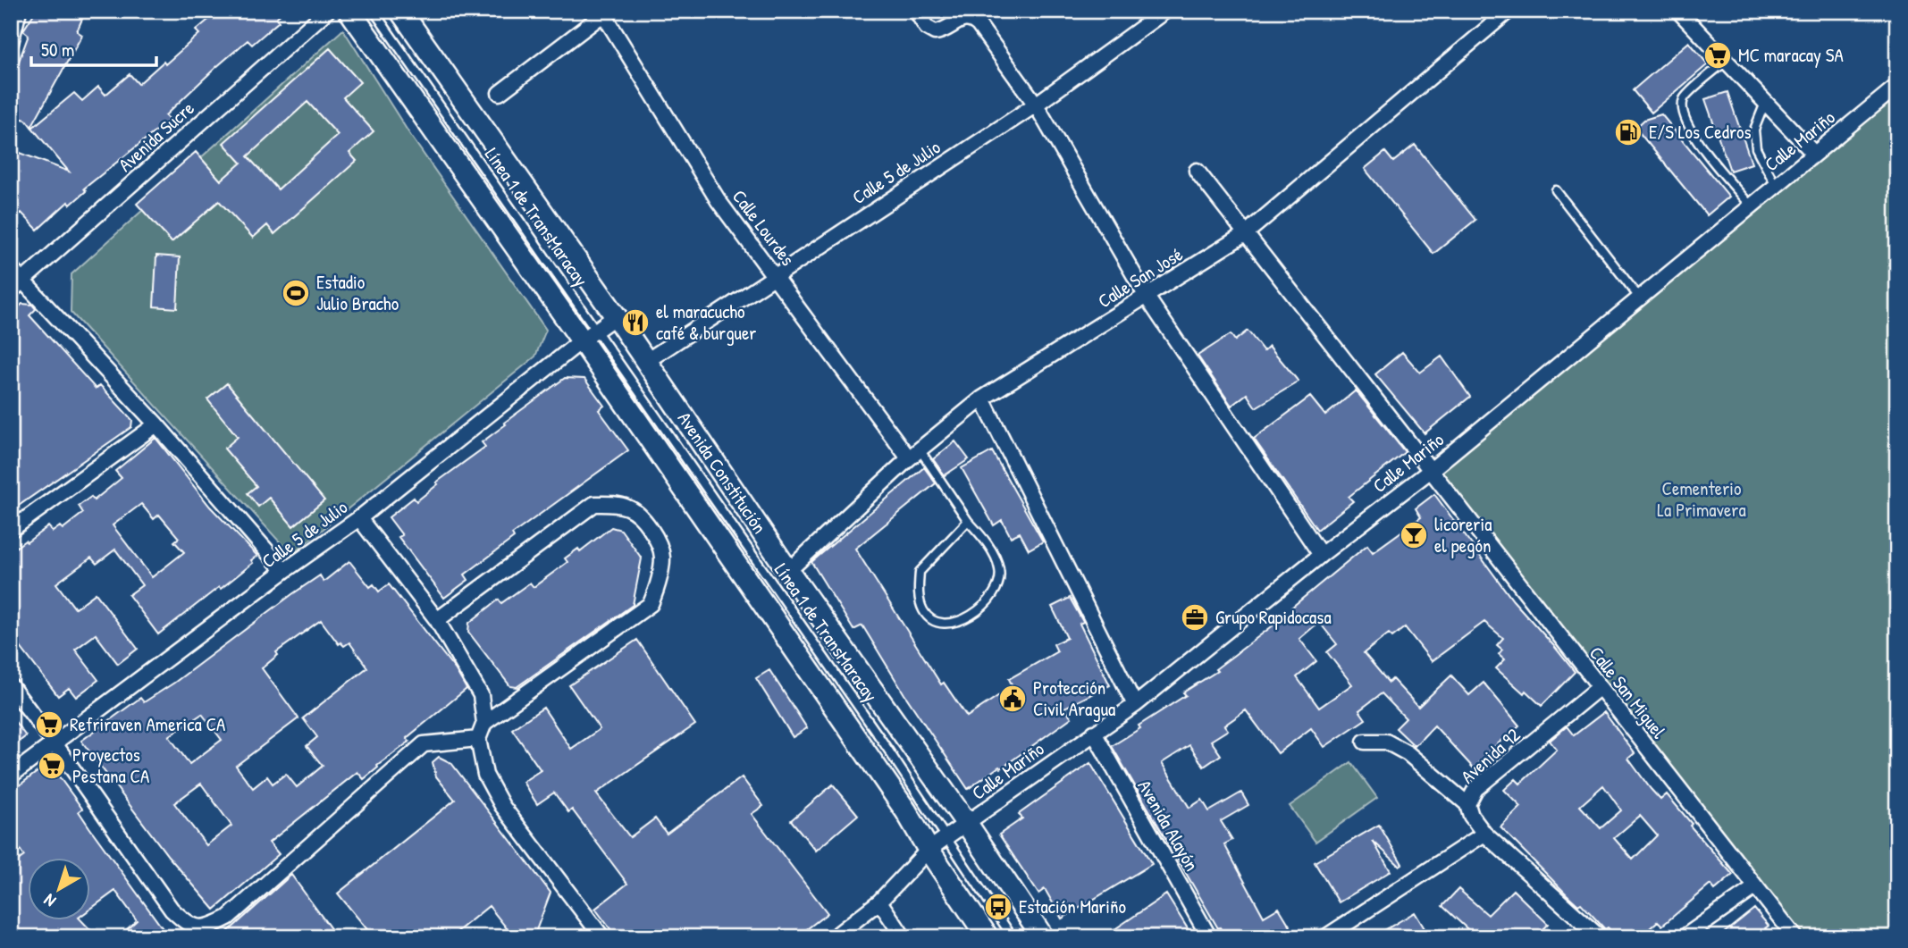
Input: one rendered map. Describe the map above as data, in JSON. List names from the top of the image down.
{
  "streets": {
    "street": [
      "Avenida Sucre",
      "Calle Mariño",
      "Calle 5 de Julio",
      "Calle Lourdes",
      "Calle San José",
      "Avenida Constitución",
      "Calle San Miguel",
      "Avenida 92",
      "Avenida Alayón"
    ],
    "lane": ["Línea 1 de TransMaracay"]
  },
  "crossings": [
    ["Calle Mariño", "Línea 1 de TransMaracay"],
    ["Calle Mariño", "Avenida Constitución"],
    ["Calle Mariño", "Calle San Miguel"],
    ["Calle Mariño", "Avenida Alayón"],
    ["Calle 5 de Julio", "Línea 1 de TransMaracay"],
    ["Calle 5 de Julio", "Calle Lourdes"],
    ["Calle 5 de Julio", "Avenida Constitución"],
    ["Línea 1 de TransMaracay", "Avenida Constitución"],
    ["Calle Lourdes", "Calle San José"],
    ["Calle San José", "Avenida Constitución"],
    ["Calle San José", "Calle San Miguel"],
    ["Calle San Miguel", "Avenida 92"]
  ],
  "parks": ["Cementerio La Primavera"],
  "places": {
    "supermarket": ["MC maracay SA", "Refriraven America CA", "Proyectos Pestana CA"],
    "fuel station": ["E/S Los Cedros"],
    "sports": ["Estadio Julio Bracho"],
    "restaurant": ["el maracucho café & burguer"],
    "bar": ["licoreria el pegón"],
    "office": ["Grupo Rapidocasa"],
    "public building": ["Protección Civil Aragua"],
    "bus stop": ["Estación Mariño"]
  },
  "scale_bar": "50 m",
  "north": "bottom left"
}
